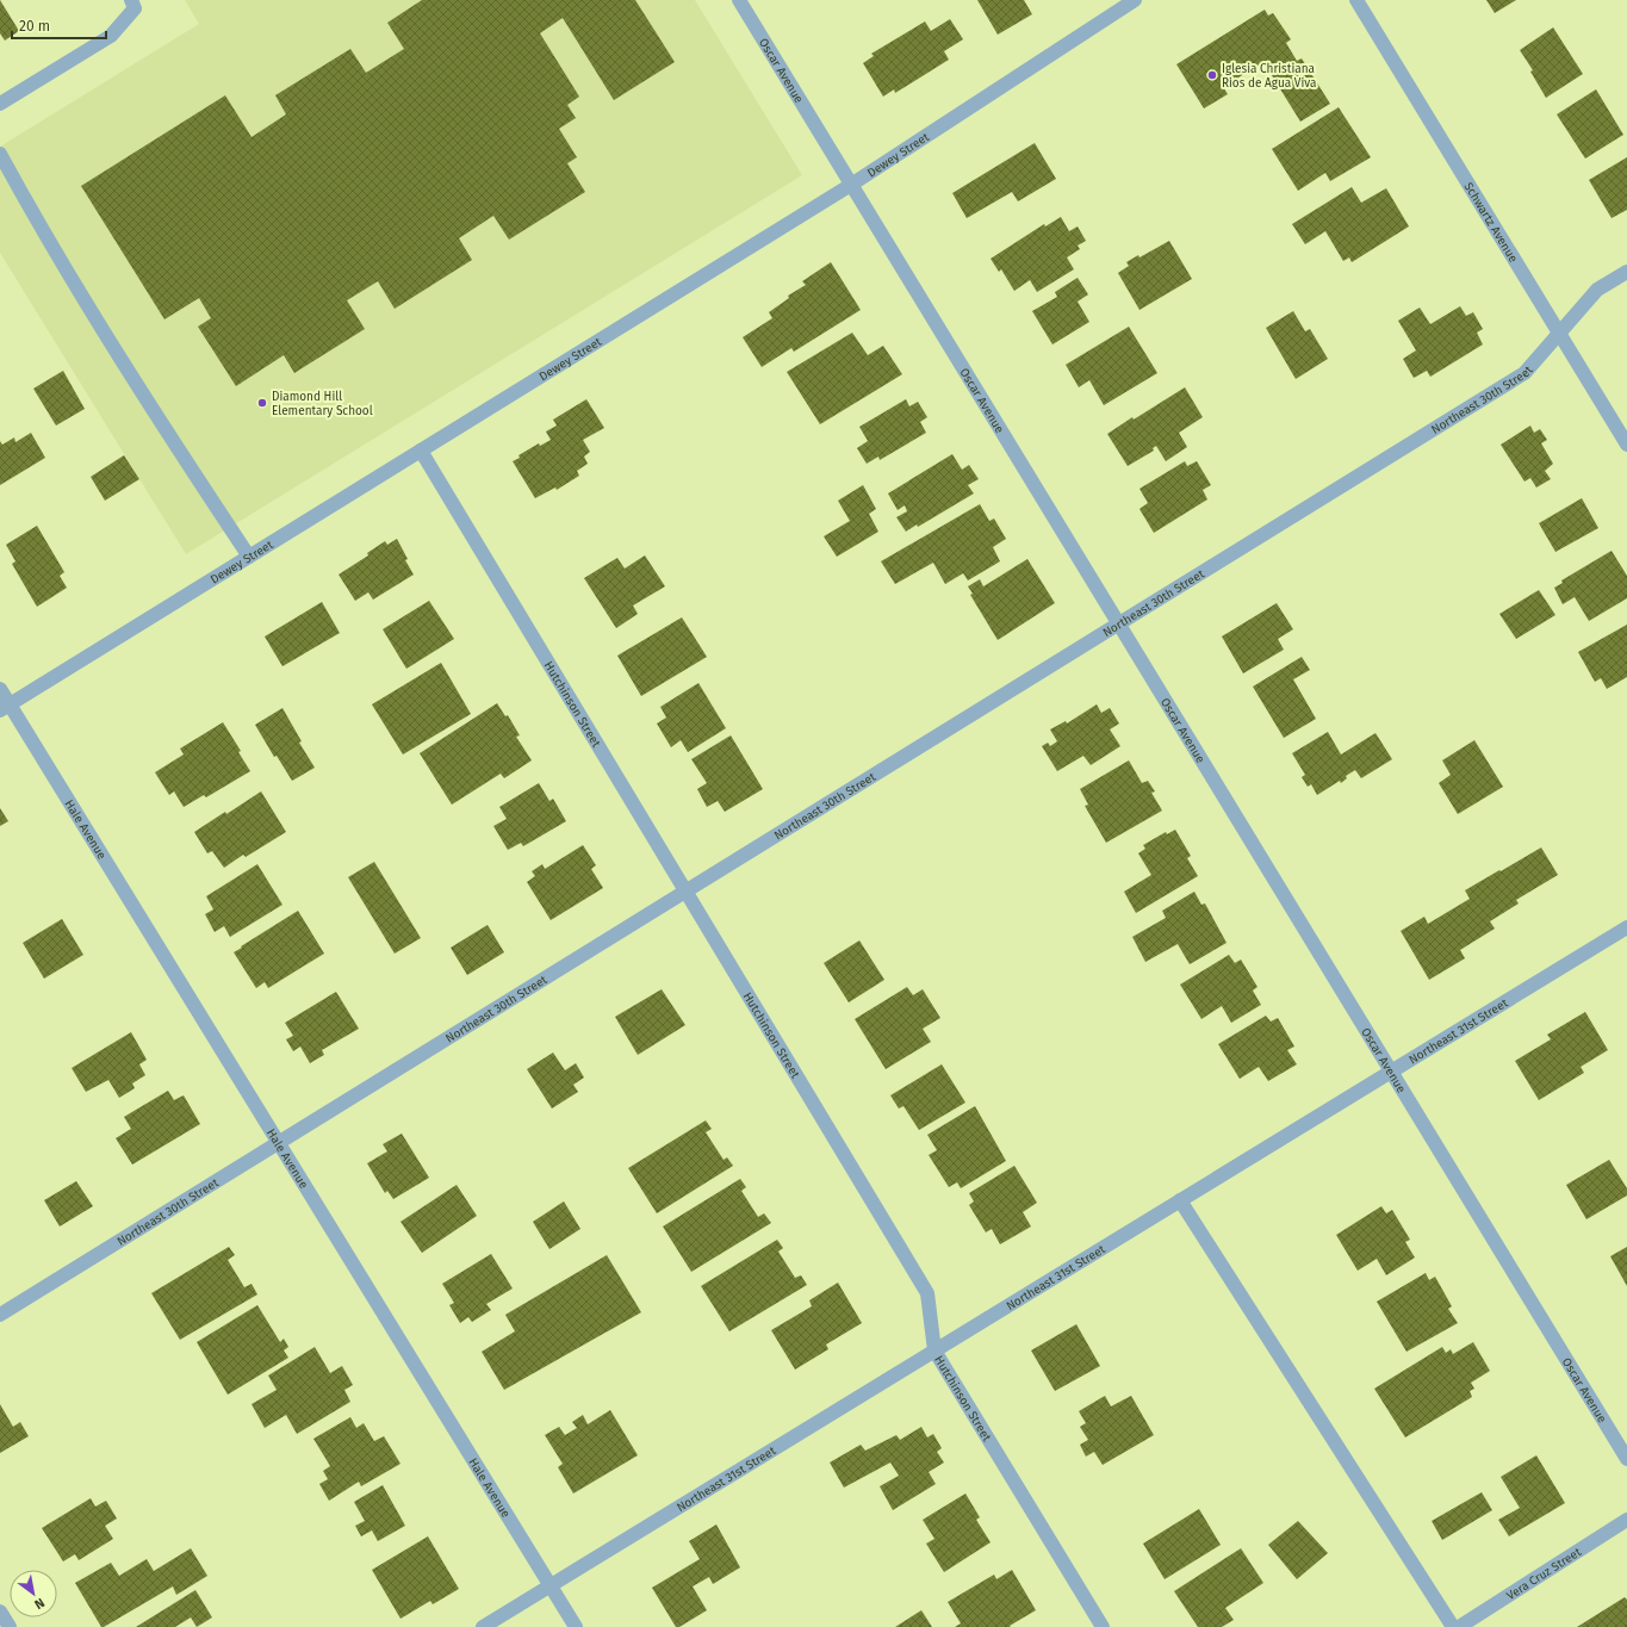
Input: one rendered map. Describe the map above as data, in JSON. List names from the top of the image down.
{
  "streets": {
    "street": [
      "Oscar Avenue",
      "Dewey Street",
      "Schwartz Avenue",
      "Northeast 30th Street",
      "Hutchinson Street",
      "Hale Avenue",
      "Northeast 31st Street",
      "Vera Cruz Street"
    ]
  },
  "crossings": [
    ["Oscar Avenue", "Dewey Street"],
    ["Oscar Avenue", "Northeast 30th Street"],
    ["Oscar Avenue", "Northeast 31st Street"],
    ["Dewey Street", "Hutchinson Street"],
    ["Dewey Street", "Hale Avenue"],
    ["Schwartz Avenue", "Northeast 30th Street"],
    ["Northeast 30th Street", "Hutchinson Street"],
    ["Northeast 30th Street", "Hale Avenue"],
    ["Hutchinson Street", "Northeast 31st Street"],
    ["Hale Avenue", "Northeast 31st Street"]
  ],
  "places": ["Iglesia Christiana Rios de Agua Viva", "Diamond Hill Elementary School"],
  "scale_bar": "20 m",
  "north": "bottom right"
}
